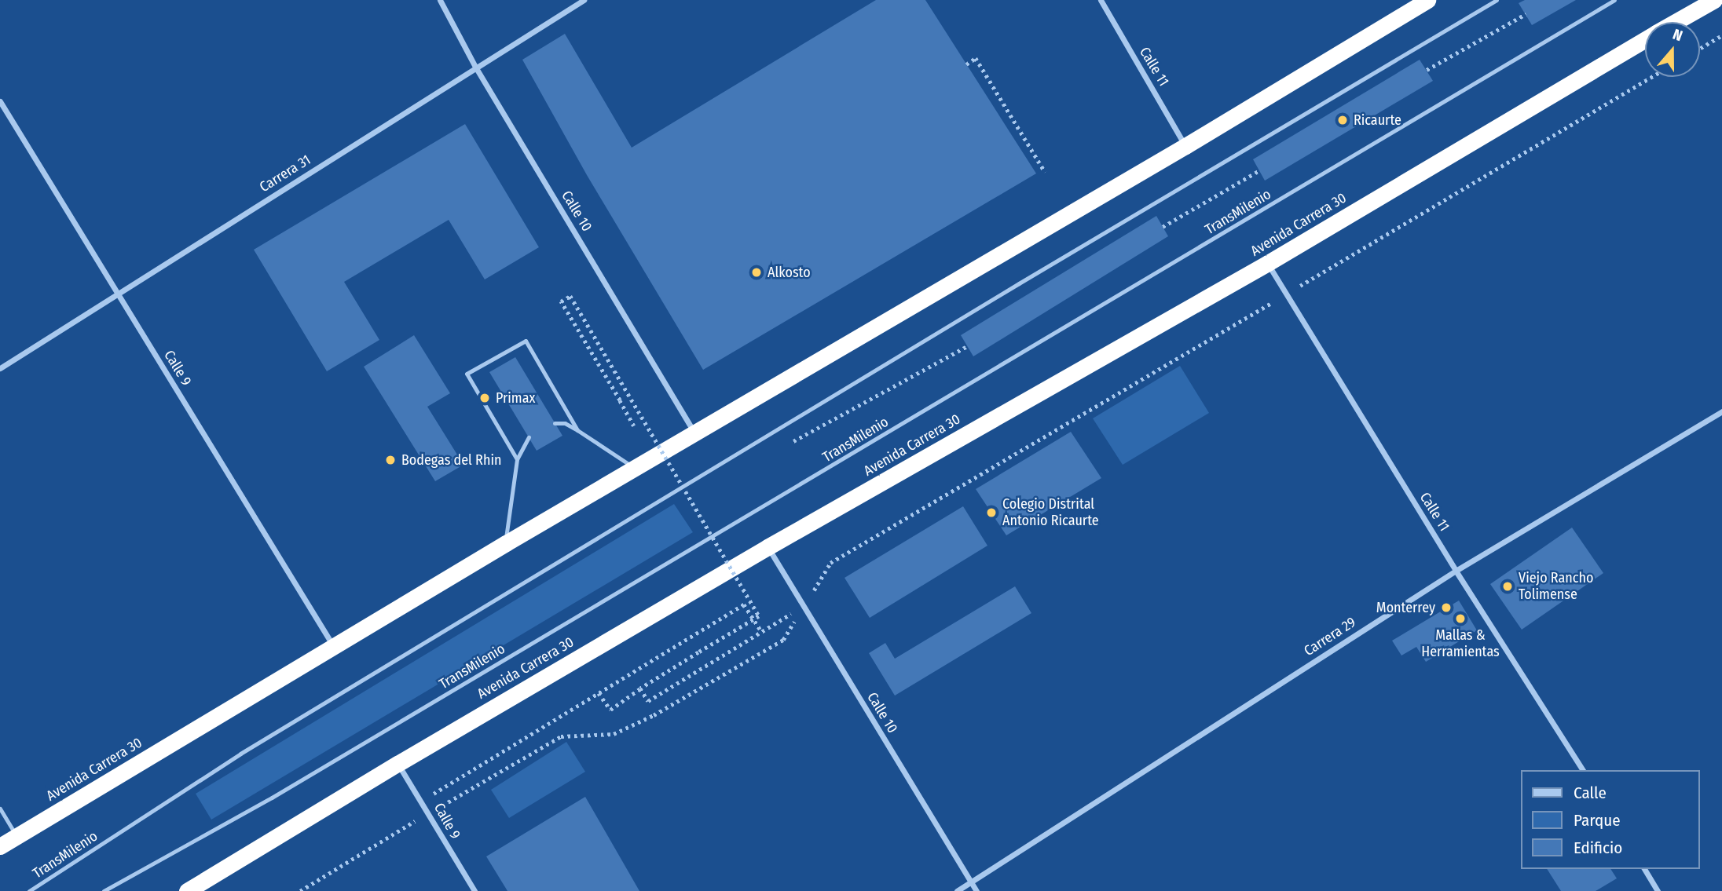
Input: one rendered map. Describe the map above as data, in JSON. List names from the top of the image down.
{
  "streets": {
    "highway": ["Avenida Carrera 30"],
    "street": [
      "Calle 11",
      "Carrera 31",
      "Calle 10",
      "Calle 9",
      "Carrera 29"
    ],
    "lane": ["TransMilenio"]
  },
  "crossings": [
    ["Calle 11", "Avenida Carrera 30"],
    ["Calle 11", "Carrera 29"],
    ["Carrera 31", "Calle 10"],
    ["Carrera 31", "Calle 9"],
    ["Calle 10", "Avenida Carrera 30"],
    ["Calle 10", "Carrera 29"],
    ["Avenida Carrera 30", "Calle 9"]
  ],
  "places": [
    "Ricaurte",
    "Alkosto",
    "Primax",
    "Bodegas del Rhin",
    "Colegio Distrital Antonio Ricaurte",
    "Viejo Rancho Tolimense",
    "Monterrey",
    "Mallas & Herramientas"
  ],
  "legend": ["Calle", "Parque", "Edificio"],
  "north": "top"
}
